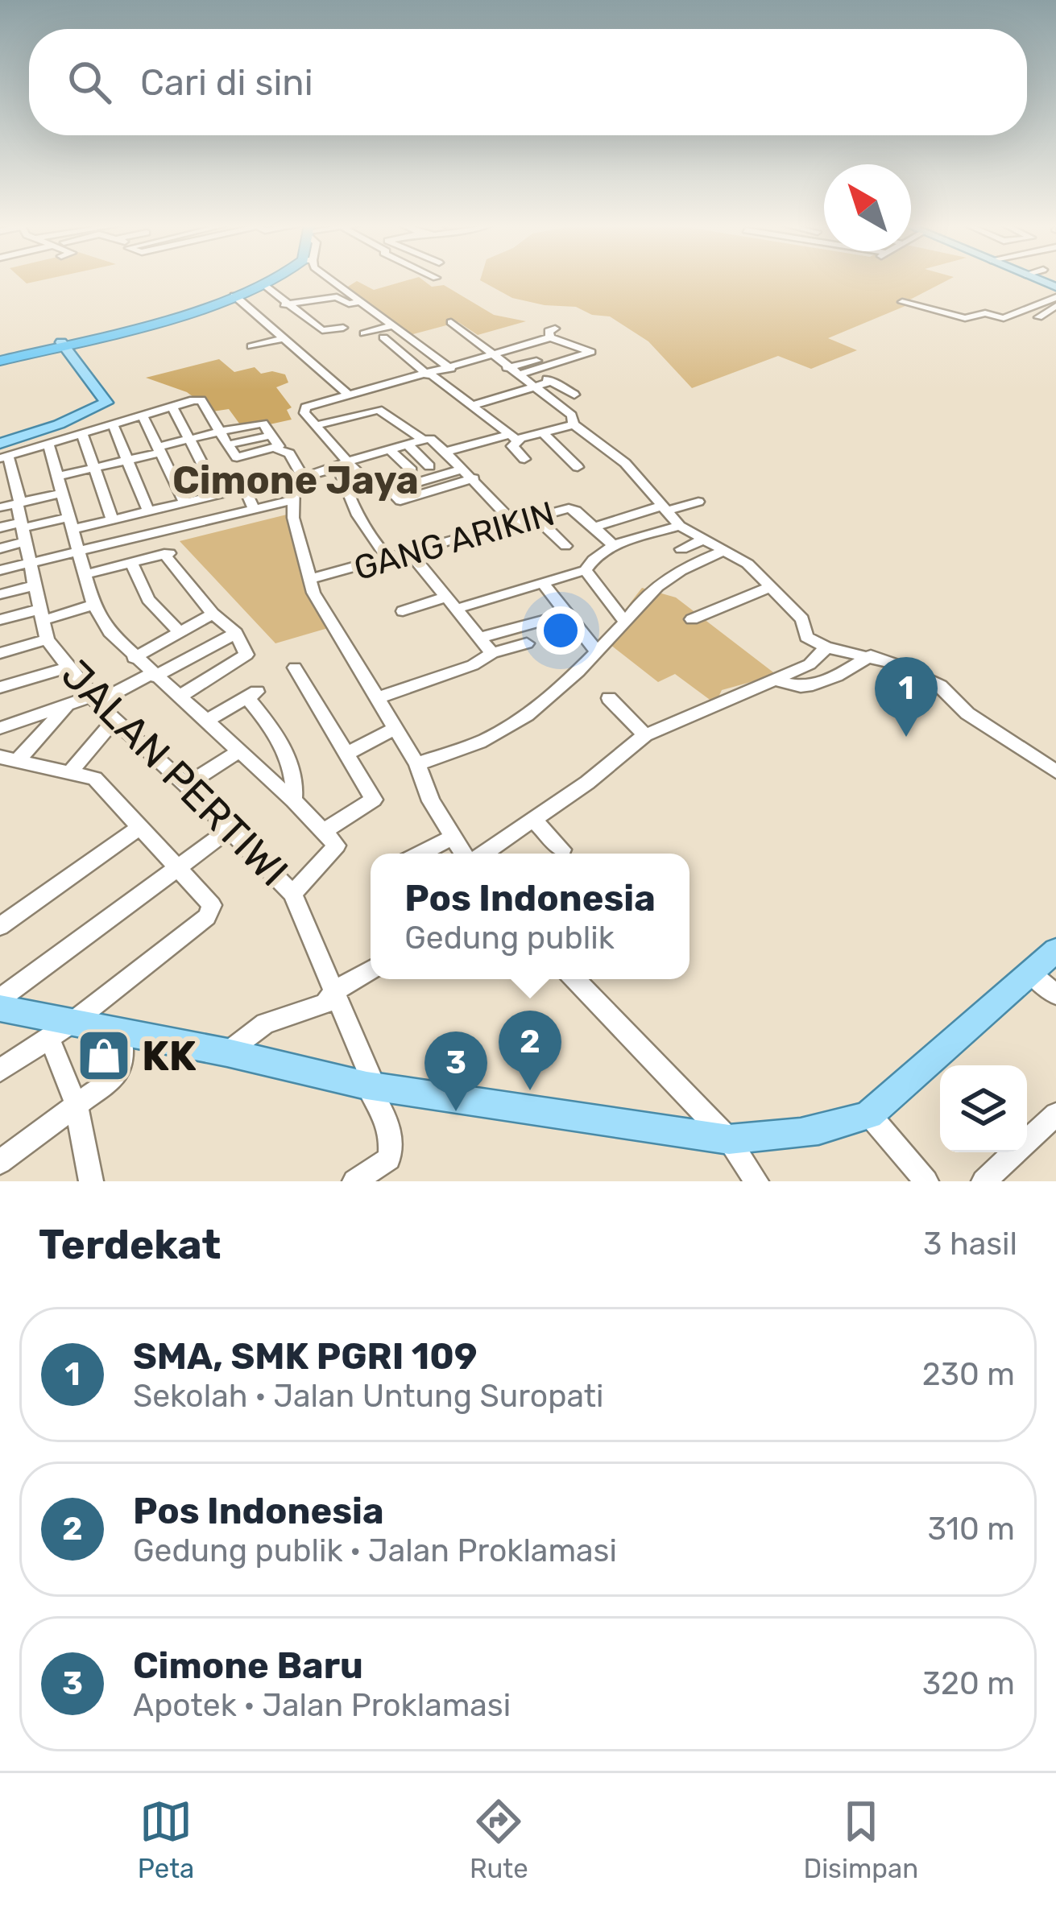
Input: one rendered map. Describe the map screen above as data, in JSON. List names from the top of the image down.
{
  "streets": {
    "street": ["GANG ARIKIN", "JALAN PERTIWI"]
  },
  "districts": ["Cimone Jaya"],
  "places": {
    "shop": ["KK"]
  },
  "north": "top left",
  "page": {
    "search": "Cari di sini",
    "pins": ["1", "2", "3"],
    "popup": ["Pos Indonesia", "Gedung publik"],
    "heading": ["Terdekat", "3 hasil"],
    "list": [
      {
        "mark": "1",
        "name": "SMA, SMK PGRI 109",
        "note": "Sekolah · Jalan Untung Suropati",
        "value": "230 m"
      },
      {
        "mark": "2",
        "name": "Pos Indonesia",
        "note": "Gedung publik · Jalan Proklamasi",
        "value": "310 m"
      },
      {
        "mark": "3",
        "name": "Cimone Baru",
        "note": "Apotek · Jalan Proklamasi",
        "value": "320 m"
      }
    ],
    "nav": ["Peta", "Rute", "Disimpan"]
  }
}
